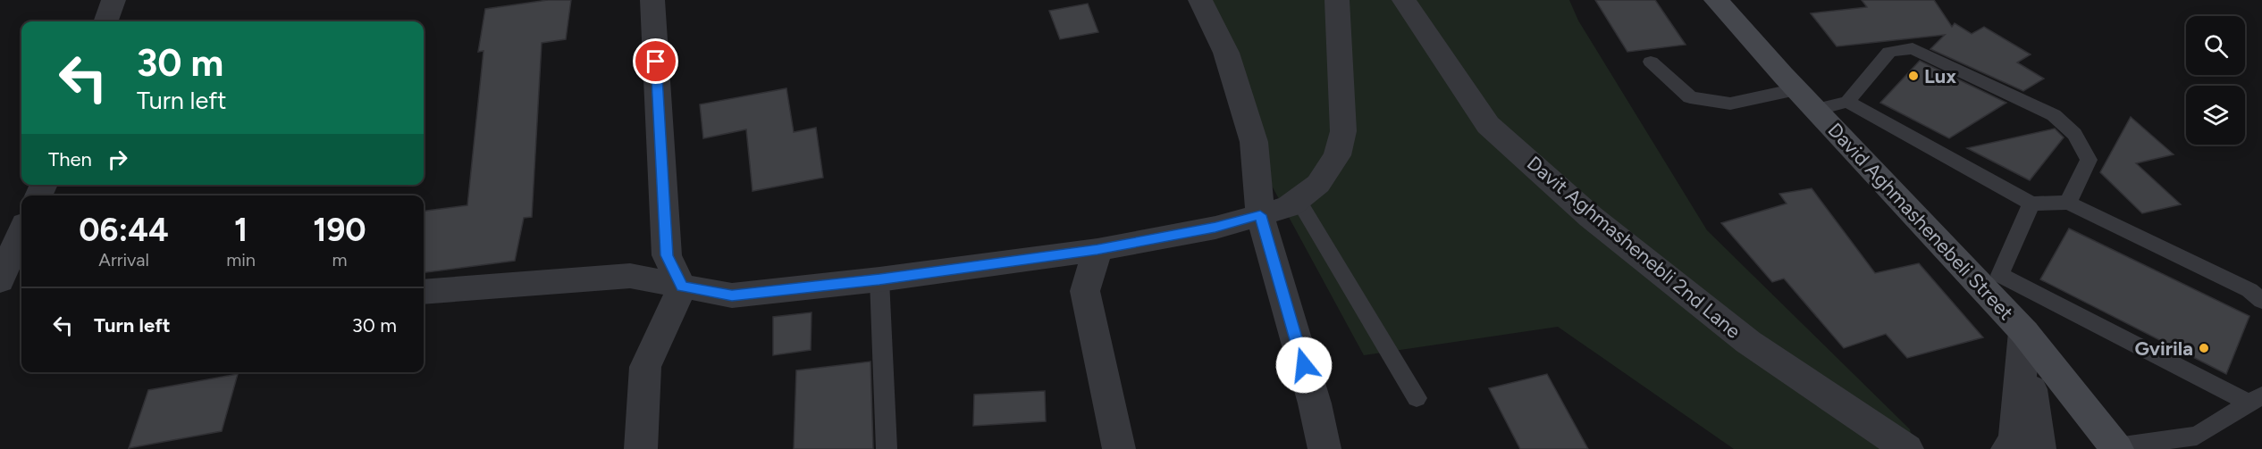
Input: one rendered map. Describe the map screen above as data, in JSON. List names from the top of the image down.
{
  "streets": {
    "street": ["David Aghmashenebeli Street", "Davit Aghmashenebli 2nd Lane"]
  },
  "places": ["Lux", "Gvirila"],
  "page": {
    "turn": ["30 m", "Turn left"],
    "then": "Then",
    "eta": [
      "06:44",
      "Arrival",
      "1",
      "min",
      "190",
      "m"
    ],
    "list": [
      {
        "name": "Turn left",
        "value": "30 m"
      }
    ]
  }
}
